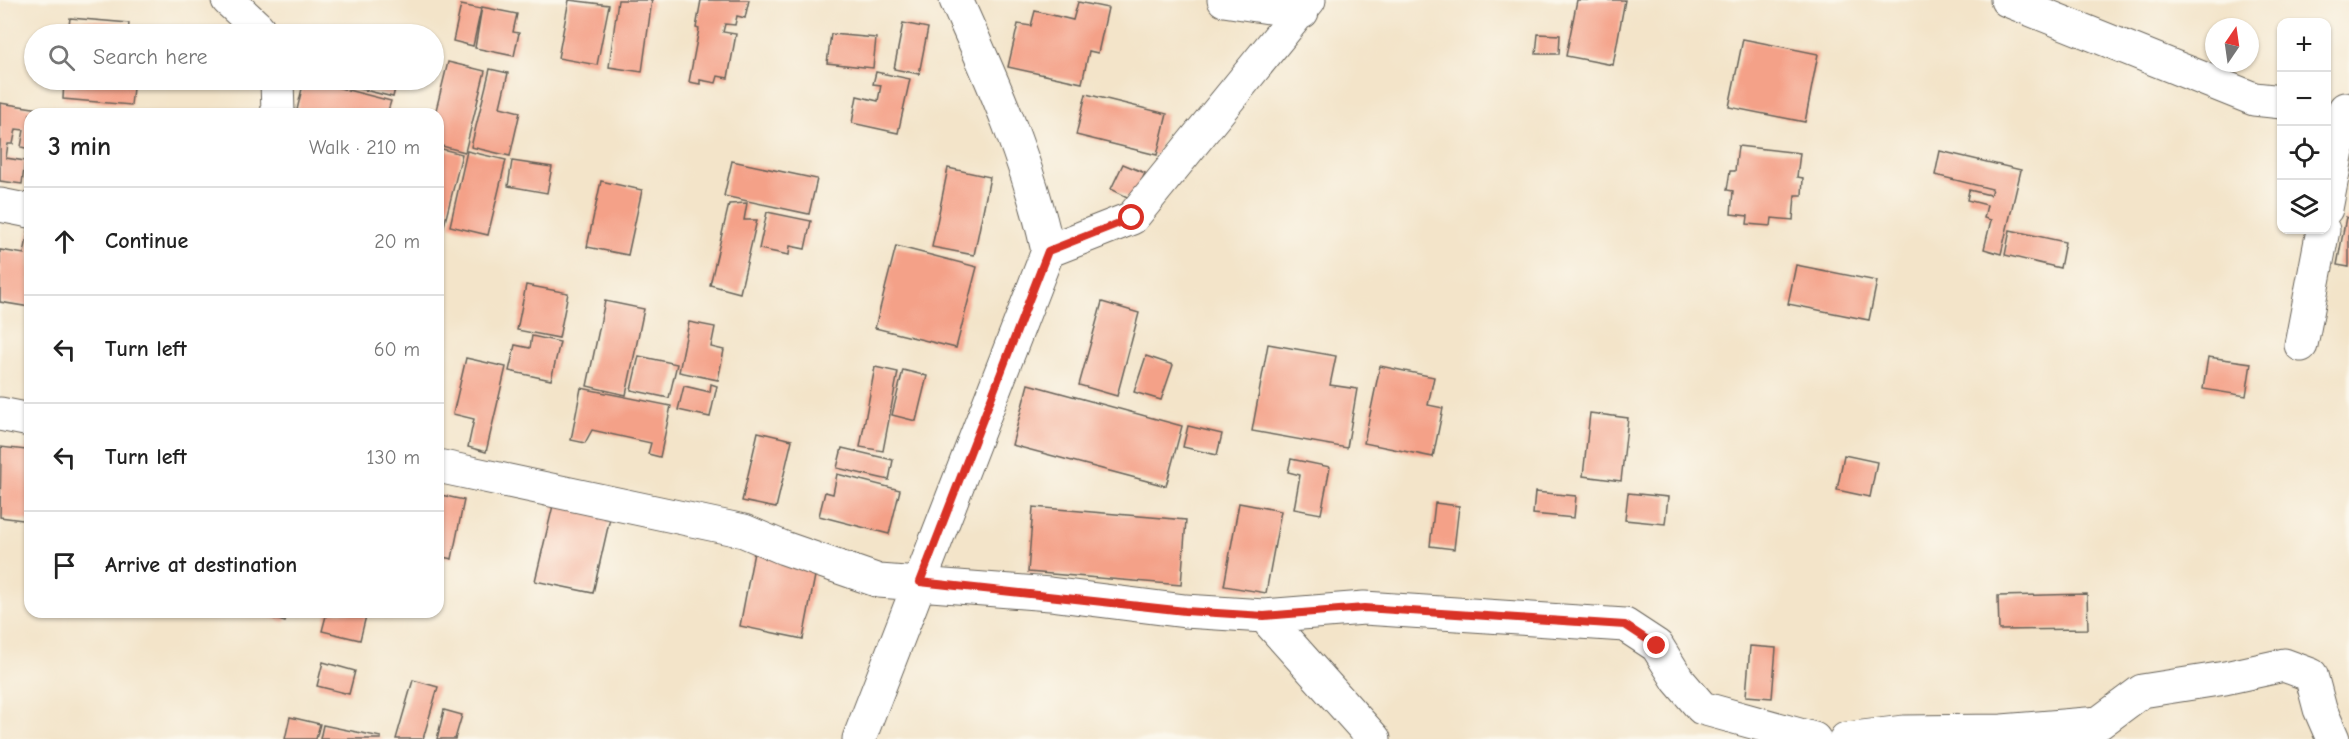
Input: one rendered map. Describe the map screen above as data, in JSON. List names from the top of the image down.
{
  "north": "top",
  "page": {
    "map_buttons": ["+", "−"],
    "search": "Search here",
    "heading": ["3 min", "Walk · 210 m"],
    "list": [
      ["Continue", "20 m"],
      ["Turn left", "60 m"],
      ["Turn left", "130 m"],
      "Arrive at destination"
    ]
  }
}
